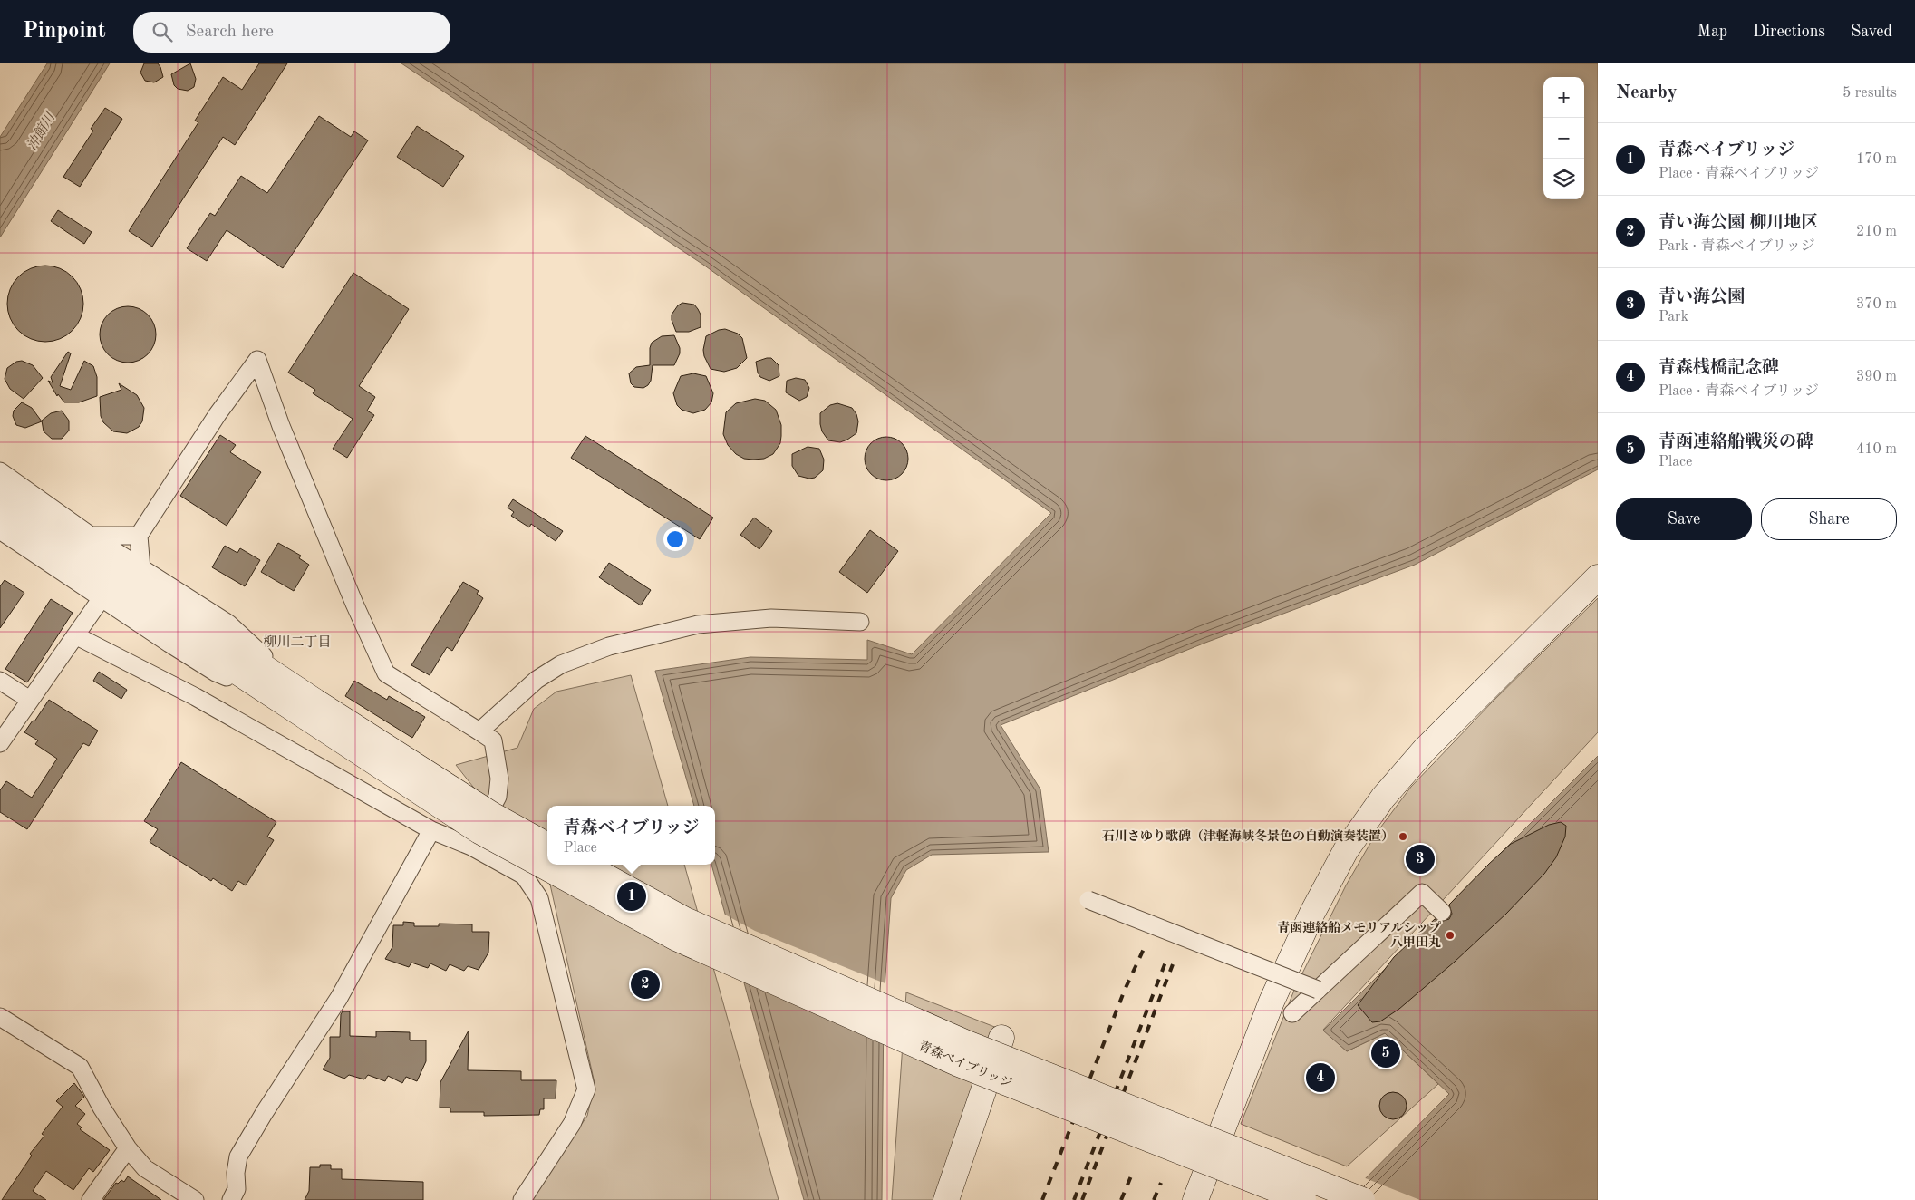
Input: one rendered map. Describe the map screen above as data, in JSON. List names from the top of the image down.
{
  "streets": {
    "street": ["青森ベイブリッジ"]
  },
  "districts": ["柳川二丁目"],
  "water": ["沖館川"],
  "places": ["石川さゆり歌碑（津軽海峡冬景色の自動演奏装置）", "青函連絡船メモリアルシップ 八甲田丸"],
  "page": {
    "header": "Pinpoint",
    "search": "Search here",
    "nav": ["Map", "Directions", "Saved"],
    "heading": ["Nearby", "5 results"],
    "map_buttons": ["+", "−"],
    "list": [
      {
        "mark": "1",
        "name": "青森ベイブリッジ",
        "note": "Place · 青森ベイブリッジ",
        "value": "170 m"
      },
      {
        "mark": "2",
        "name": "青い海公園 柳川地区",
        "note": "Park · 青森ベイブリッジ",
        "value": "210 m"
      },
      {
        "mark": "3",
        "name": "青い海公園",
        "note": "Park",
        "value": "370 m"
      },
      {
        "mark": "4",
        "name": "青森桟橋記念碑",
        "note": "Place · 青森ベイブリッジ",
        "value": "390 m"
      },
      {
        "mark": "5",
        "name": "青函連絡船戦災の碑",
        "note": "Place",
        "value": "410 m"
      }
    ],
    "buttons": ["Save", "Share"],
    "popup": ["青森ベイブリッジ", "Place"],
    "pins": [
      "3",
      "1",
      "2",
      "5",
      "4"
    ]
  }
}
